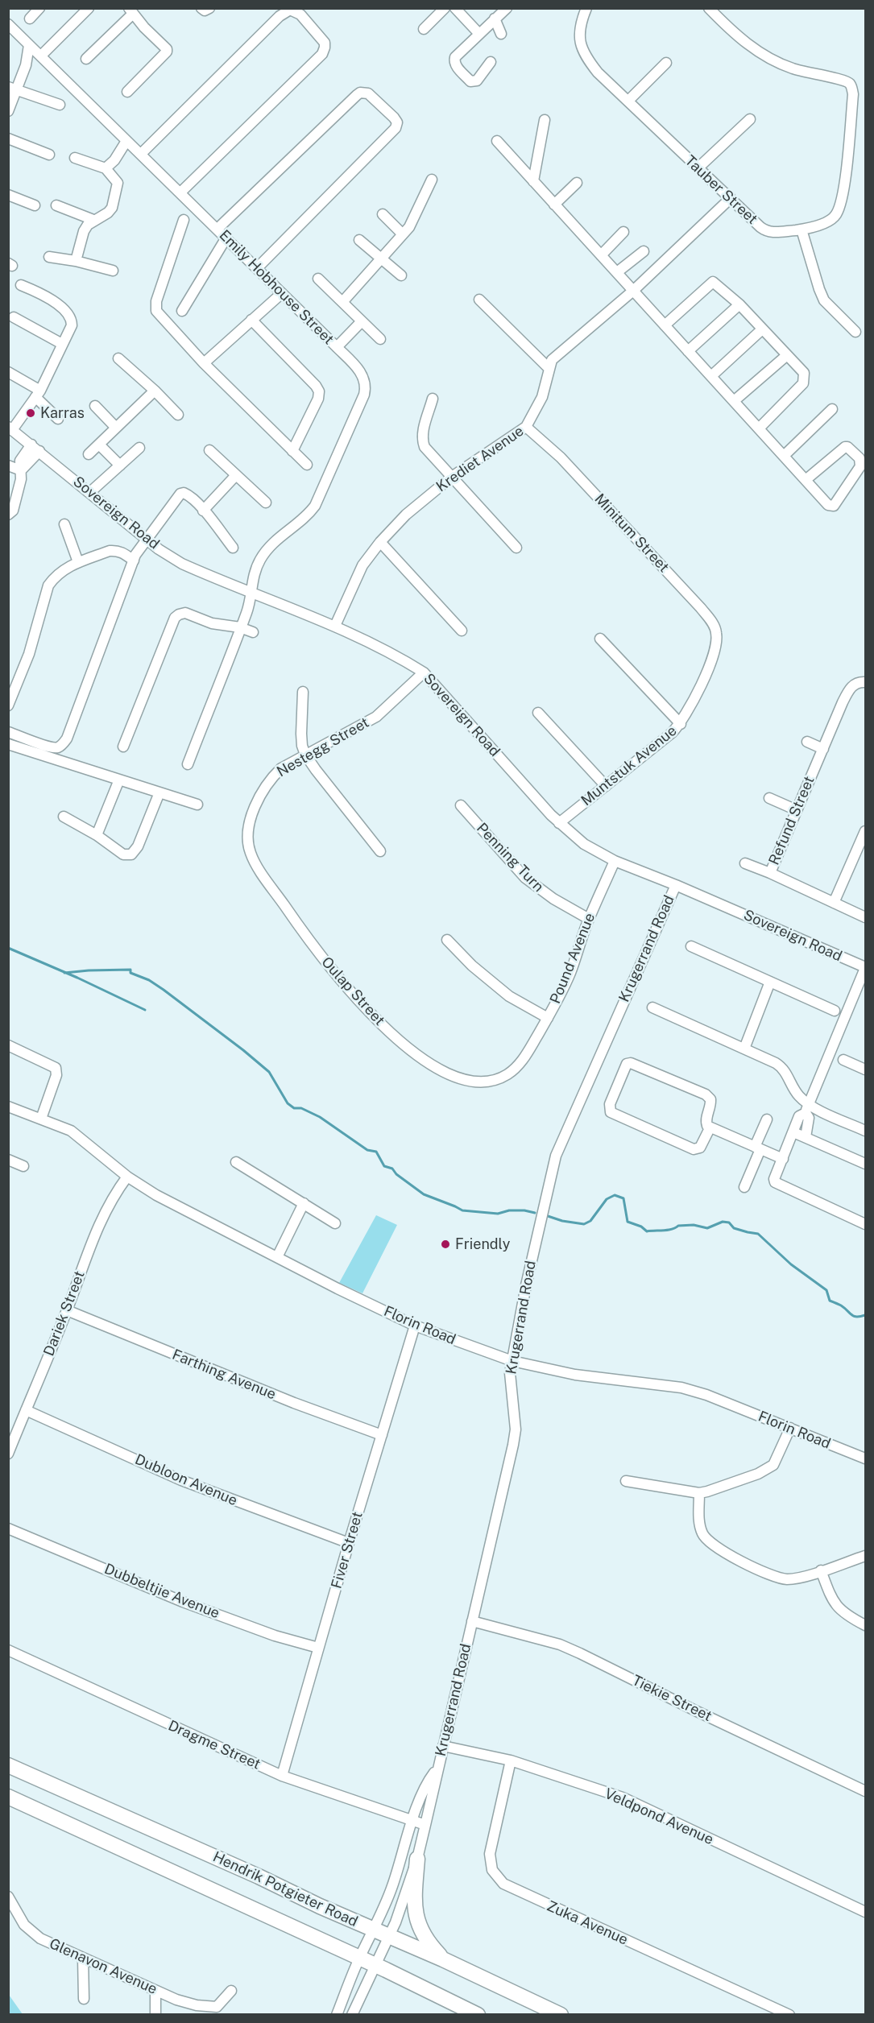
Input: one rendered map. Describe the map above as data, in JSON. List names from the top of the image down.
{
  "streets": {
    "main road": ["Hendrik Potgieter Road"],
    "street": [
      "Tauber Street",
      "Emily Hobhouse Street",
      "Krediet Avenue",
      "Sovereign Road",
      "Minitum Street",
      "Nestegg Street",
      "Muntstuk Avenue",
      "Refund Street",
      "Penning Turn",
      "Krugerrand Road",
      "Pound Avenue",
      "Oulap Street",
      "Dariek Street",
      "Florin Road",
      "Farthing Avenue",
      "Dubloon Avenue",
      "Fiver Street",
      "Dubbeltjie Avenue",
      "Tiekie Street",
      "Dragme Street",
      "Veldpond Avenue",
      "Zuka Avenue",
      "Glenavon Avenue"
    ]
  },
  "crossings": [
    ["Tauber Street", "Krediet Avenue"],
    ["Emily Hobhouse Street", "Sovereign Road"],
    ["Krediet Avenue", "Sovereign Road"],
    ["Krediet Avenue", "Minitum Street"],
    ["Sovereign Road", "Nestegg Street"],
    ["Sovereign Road", "Muntstuk Avenue"],
    ["Sovereign Road", "Krugerrand Road"],
    ["Sovereign Road", "Pound Avenue"],
    ["Minitum Street", "Muntstuk Avenue"],
    ["Nestegg Street", "Oulap Street"],
    ["Penning Turn", "Pound Avenue"],
    ["Krugerrand Road", "Florin Road"],
    ["Krugerrand Road", "Tiekie Street"],
    ["Krugerrand Road", "Dragme Street"],
    ["Krugerrand Road", "Veldpond Avenue"],
    ["Krugerrand Road", "Hendrik Potgieter Road"],
    ["Pound Avenue", "Oulap Street"],
    ["Dariek Street", "Florin Road"],
    ["Dariek Street", "Farthing Avenue"],
    ["Dariek Street", "Dubloon Avenue"],
    ["Florin Road", "Fiver Street"],
    ["Farthing Avenue", "Fiver Street"],
    ["Dubloon Avenue", "Fiver Street"],
    ["Fiver Street", "Dubbeltjie Avenue"],
    ["Fiver Street", "Dragme Street"],
    ["Veldpond Avenue", "Zuka Avenue"]
  ],
  "places": ["Karras", "Friendly"]
}
